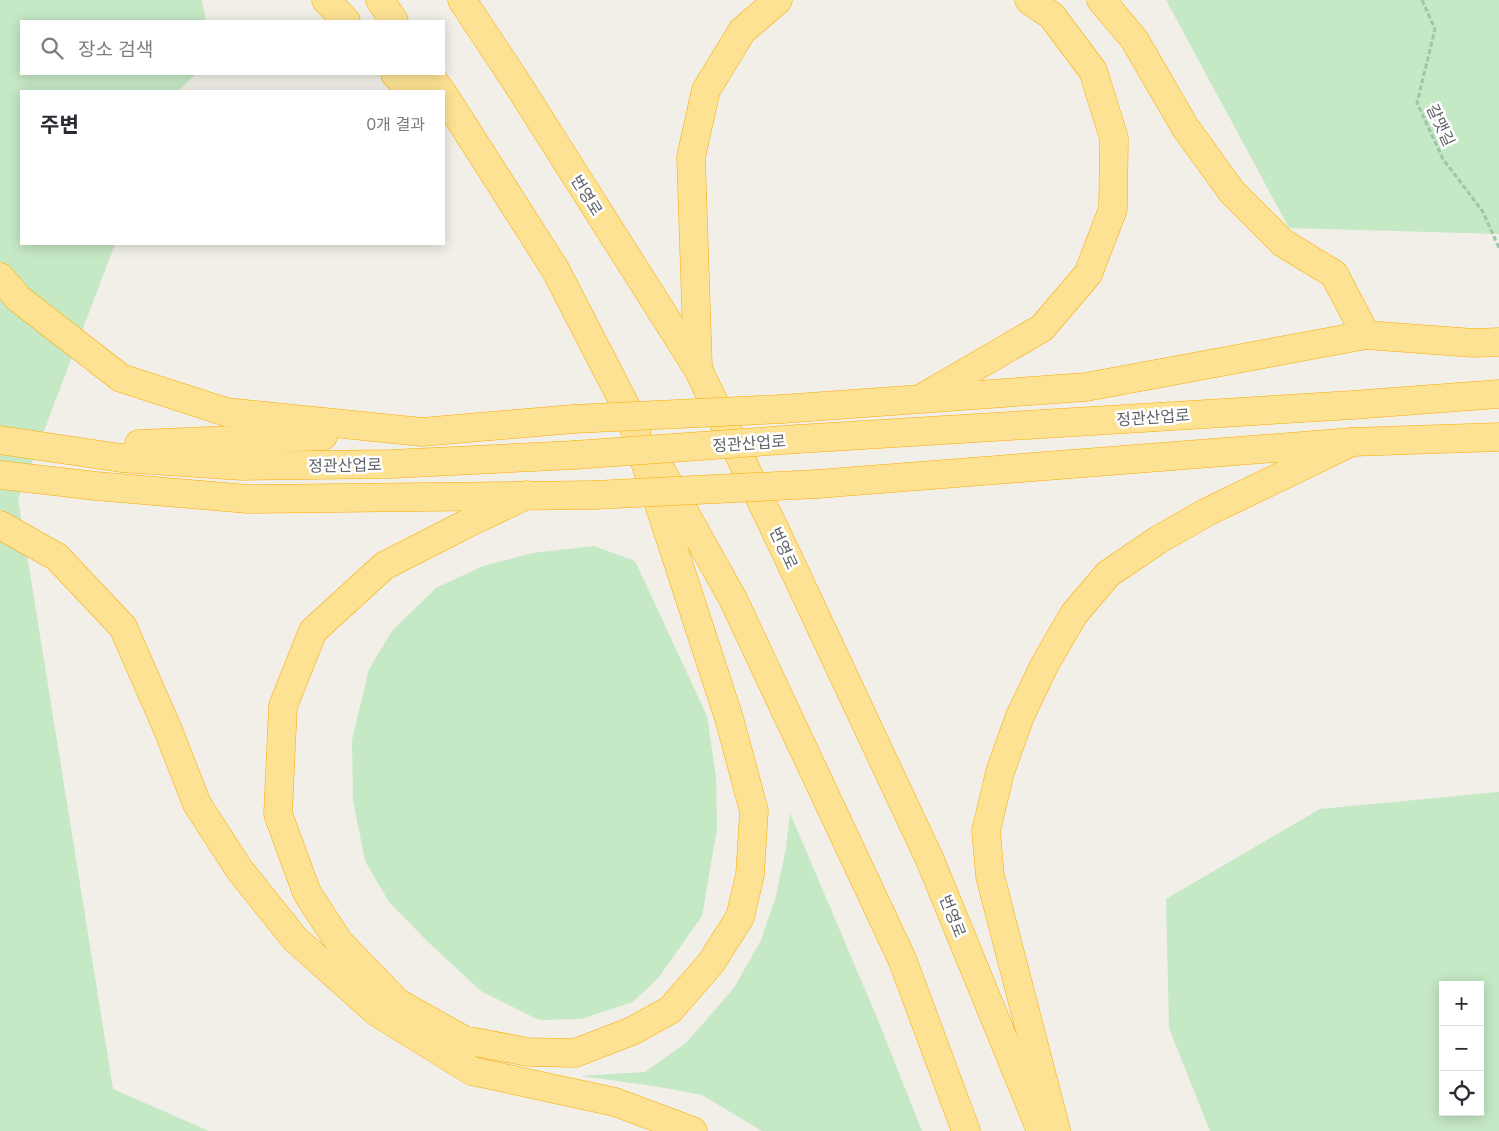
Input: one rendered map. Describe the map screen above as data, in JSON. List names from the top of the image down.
{
  "streets": {
    "highway": ["번영로", "정관산업로"],
    "path": ["갈맷길"]
  },
  "page": {
    "search": "장소 검색",
    "heading": ["주변", "0개 결과"],
    "map_buttons": ["+", "−"]
  }
}
